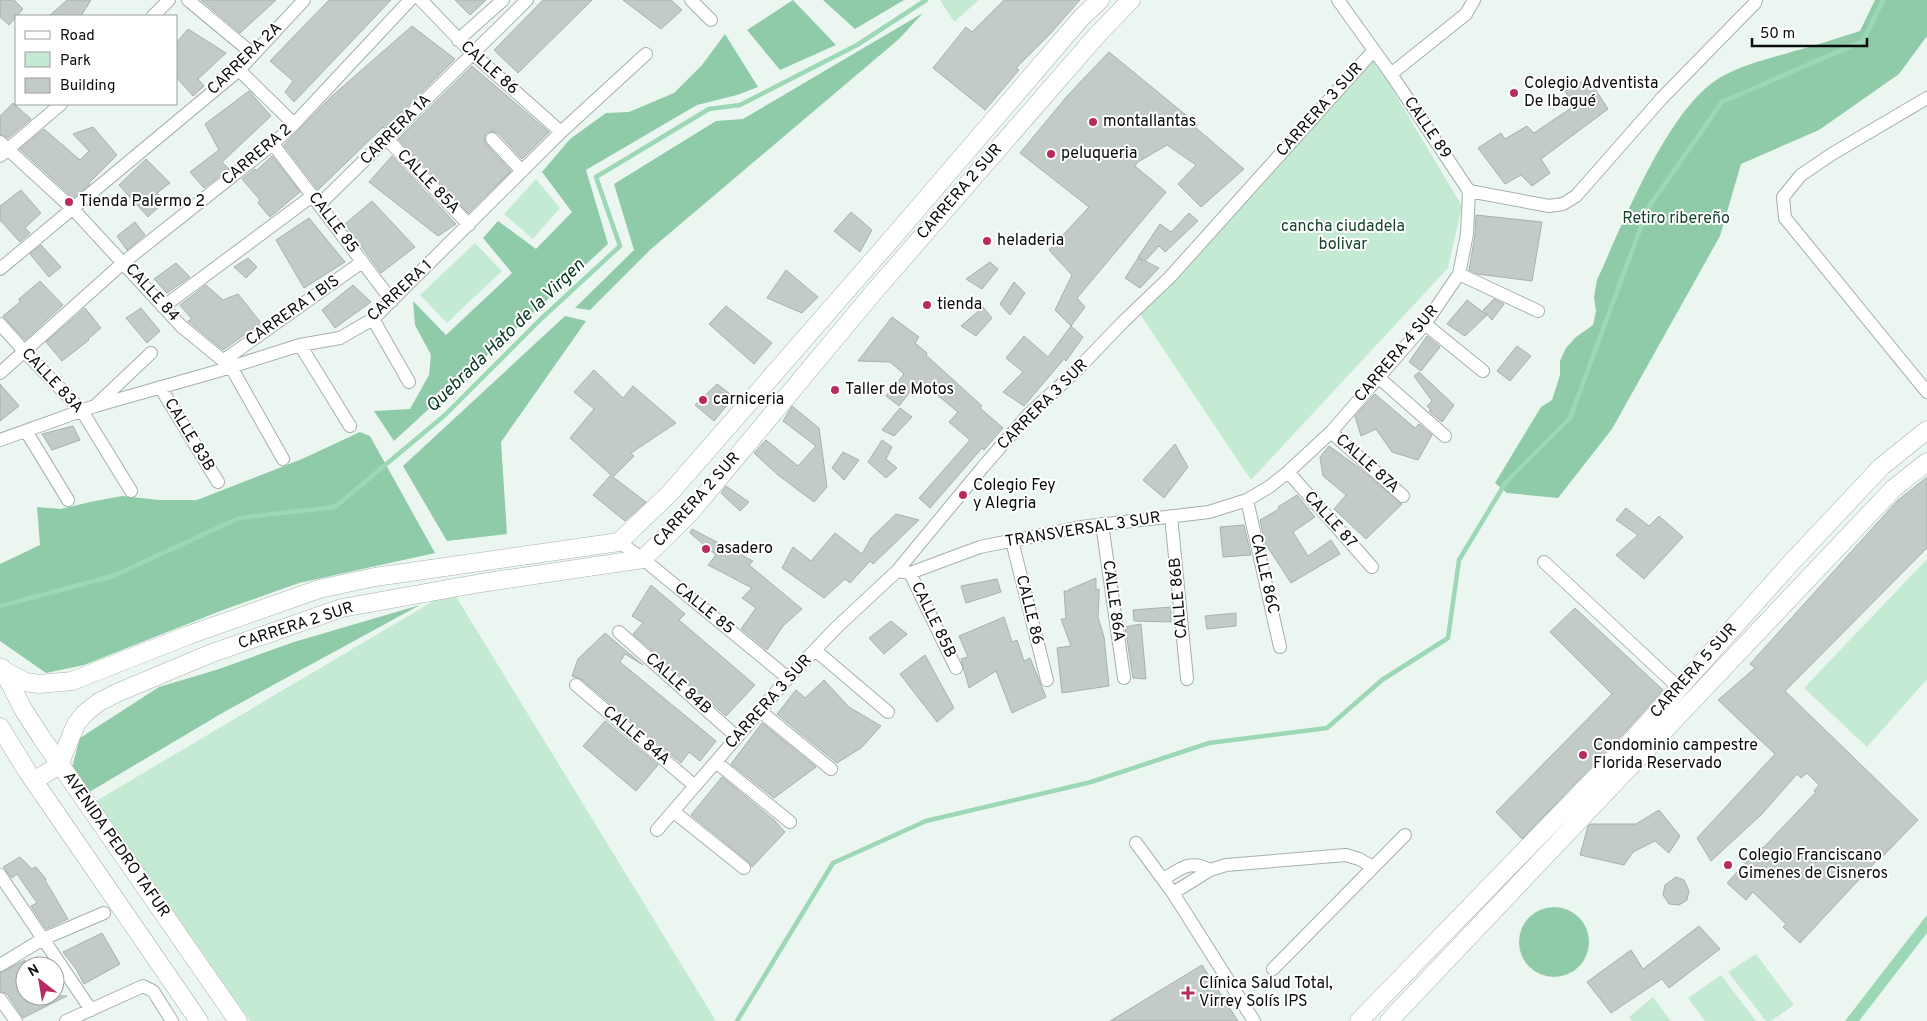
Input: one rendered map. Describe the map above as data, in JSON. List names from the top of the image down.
{
  "streets": {
    "street": [
      "CARRERA 2A",
      "CALLE 86",
      "CARRERA 3 SUR",
      "CALLE 89",
      "CARRERA 1A",
      "CARRERA 2",
      "CALLE 85A",
      "CARRERA 2 SUR",
      "CALLE 85",
      "CARRERA 1",
      "CALLE 84",
      "CARRERA 1 BIS",
      "CARRERA 4 SUR",
      "CALLE 83A",
      "CALLE 83B",
      "CALLE 87A",
      "CALLE 87",
      "TRANSVERSAL 3 SUR",
      "CALLE 86C",
      "CALLE 86B",
      "CALLE 86A",
      "CALLE 85B",
      "CARRERA 5 SUR",
      "CALLE 84B",
      "CALLE 84A",
      "AVENIDA PEDRO TAFUR"
    ]
  },
  "crossings": [
    ["CARRERA 2A", "CALLE 84"],
    ["CALLE 86", "CARRERA 1A"],
    ["CALLE 86", "CARRERA 1"],
    ["CALLE 86", "TRANSVERSAL 3 SUR"],
    ["CARRERA 3 SUR", "CALLE 89"],
    ["CARRERA 3 SUR", "CALLE 85"],
    ["CARRERA 3 SUR", "TRANSVERSAL 3 SUR"],
    ["CARRERA 3 SUR", "CALLE 85B"],
    ["CARRERA 3 SUR", "CALLE 84B"],
    ["CARRERA 3 SUR", "CALLE 84A"],
    ["CALLE 89", "CARRERA 4 SUR"],
    ["CARRERA 1A", "CALLE 85A"],
    ["CARRERA 1A", "CALLE 85"],
    ["CARRERA 1A", "CALLE 84"],
    ["CARRERA 2", "CALLE 85"],
    ["CARRERA 2", "CALLE 84"],
    ["CARRERA 2", "CALLE 83A"],
    ["CALLE 85A", "CARRERA 1"],
    ["CARRERA 2 SUR", "CALLE 85"],
    ["CARRERA 2 SUR", "AVENIDA PEDRO TAFUR"],
    ["CALLE 85", "CARRERA 1"],
    ["CALLE 85", "CARRERA 1 BIS"],
    ["CARRERA 1", "CALLE 84"],
    ["CARRERA 1", "CARRERA 1 BIS"],
    ["CARRERA 1", "CALLE 83A"],
    ["CARRERA 1", "CALLE 83B"],
    ["CALLE 84", "CARRERA 1 BIS"],
    ["CARRERA 4 SUR", "CALLE 87A"],
    ["CARRERA 4 SUR", "CALLE 87"],
    ["CARRERA 4 SUR", "TRANSVERSAL 3 SUR"],
    ["TRANSVERSAL 3 SUR", "CALLE 86C"],
    ["TRANSVERSAL 3 SUR", "CALLE 86B"],
    ["TRANSVERSAL 3 SUR", "CALLE 86A"],
    ["TRANSVERSAL 3 SUR", "CALLE 85B"]
  ],
  "water": ["Quebrada Hato de la Virgen"],
  "parks": ["Retiro ribereño", "cancha ciudadela bolivar"],
  "places": {
    "other": [
      "Colegio Adventista De Ibagué",
      "montallantas",
      "peluqueria",
      "Tienda Palermo 2",
      "heladeria",
      "tienda",
      "Taller de Motos",
      "carniceria",
      "Colegio Fey y Alegria",
      "asadero",
      "Condominio campestre Florida Reservado",
      "Colegio Franciscano Gimenes de Cisneros"
    ],
    "health": ["Clínica Salud Total, Virrey Solís IPS"]
  },
  "legend": ["Road", "Park", "Building"],
  "scale_bar": "50 m",
  "north": "top left"
}
